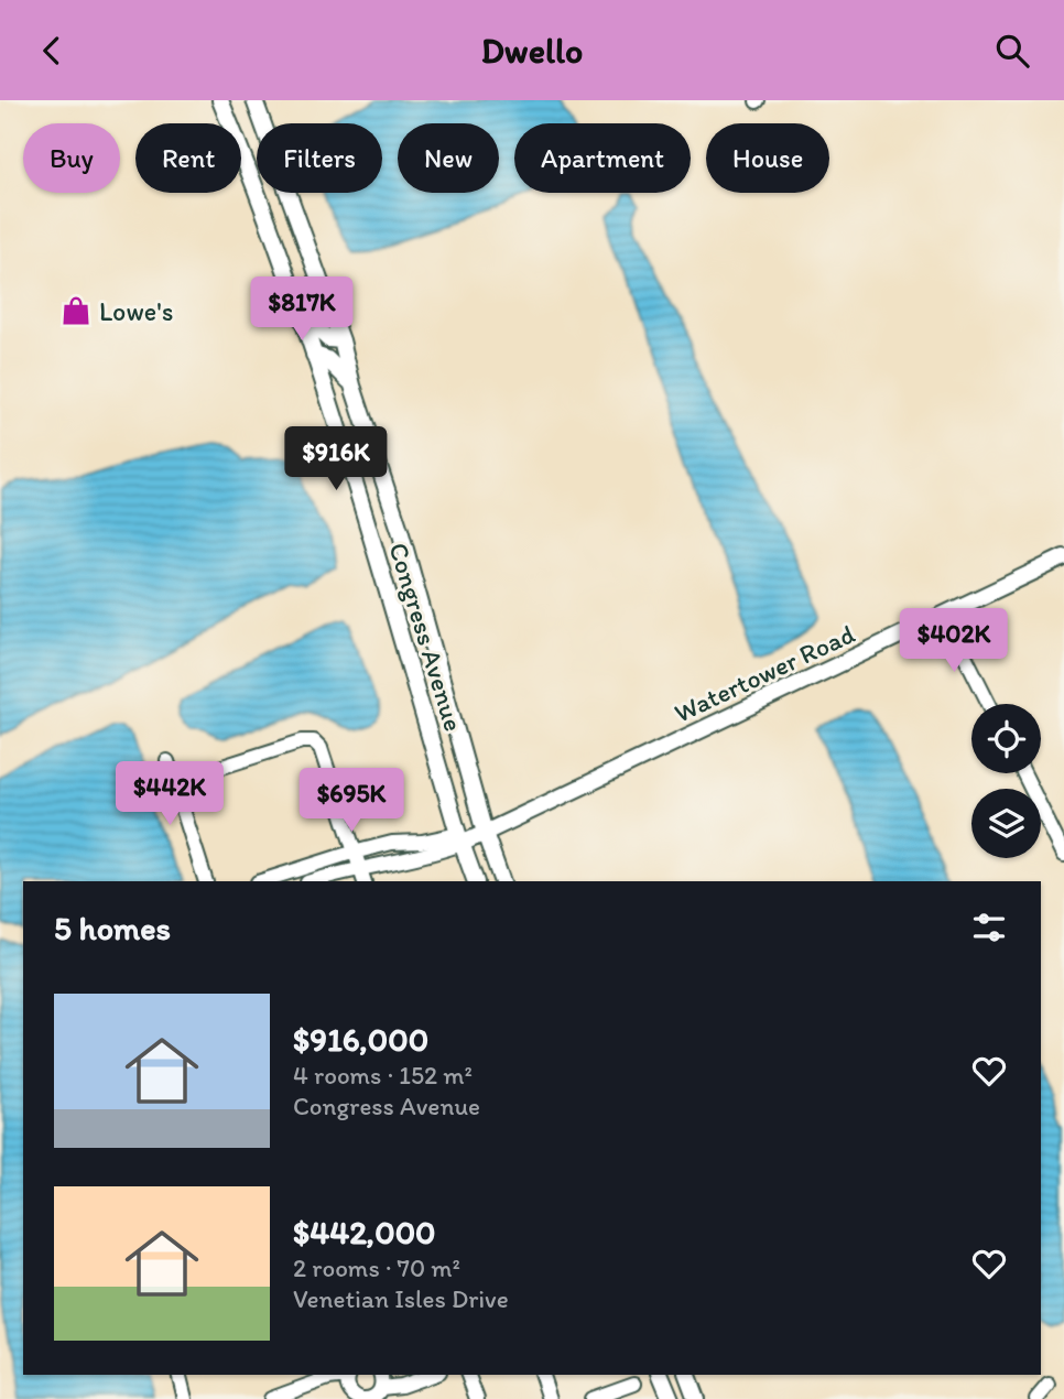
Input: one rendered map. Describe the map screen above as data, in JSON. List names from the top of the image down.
{
  "streets": {
    "street": ["Congress Avenue", "Watertower Road"]
  },
  "crossings": [
    ["Congress Avenue", "Watertower Road"]
  ],
  "places": {
    "shop": ["Lowe's"]
  },
  "page": {
    "header": "Dwello",
    "chip": [
      "Buy",
      "Rent",
      "Filters",
      "New",
      "Apartment",
      "House"
    ],
    "price": [
      "$817K",
      "$916K",
      "$402K",
      "$442K",
      "$695K"
    ],
    "heading": "5 homes",
    "list": [
      {
        "name": "$916,000",
        "note": "4 rooms · 152 m² · Congress Avenue"
      },
      {
        "name": "$442,000",
        "note": "2 rooms · 70 m² · Venetian Isles Drive"
      }
    ]
  }
}
